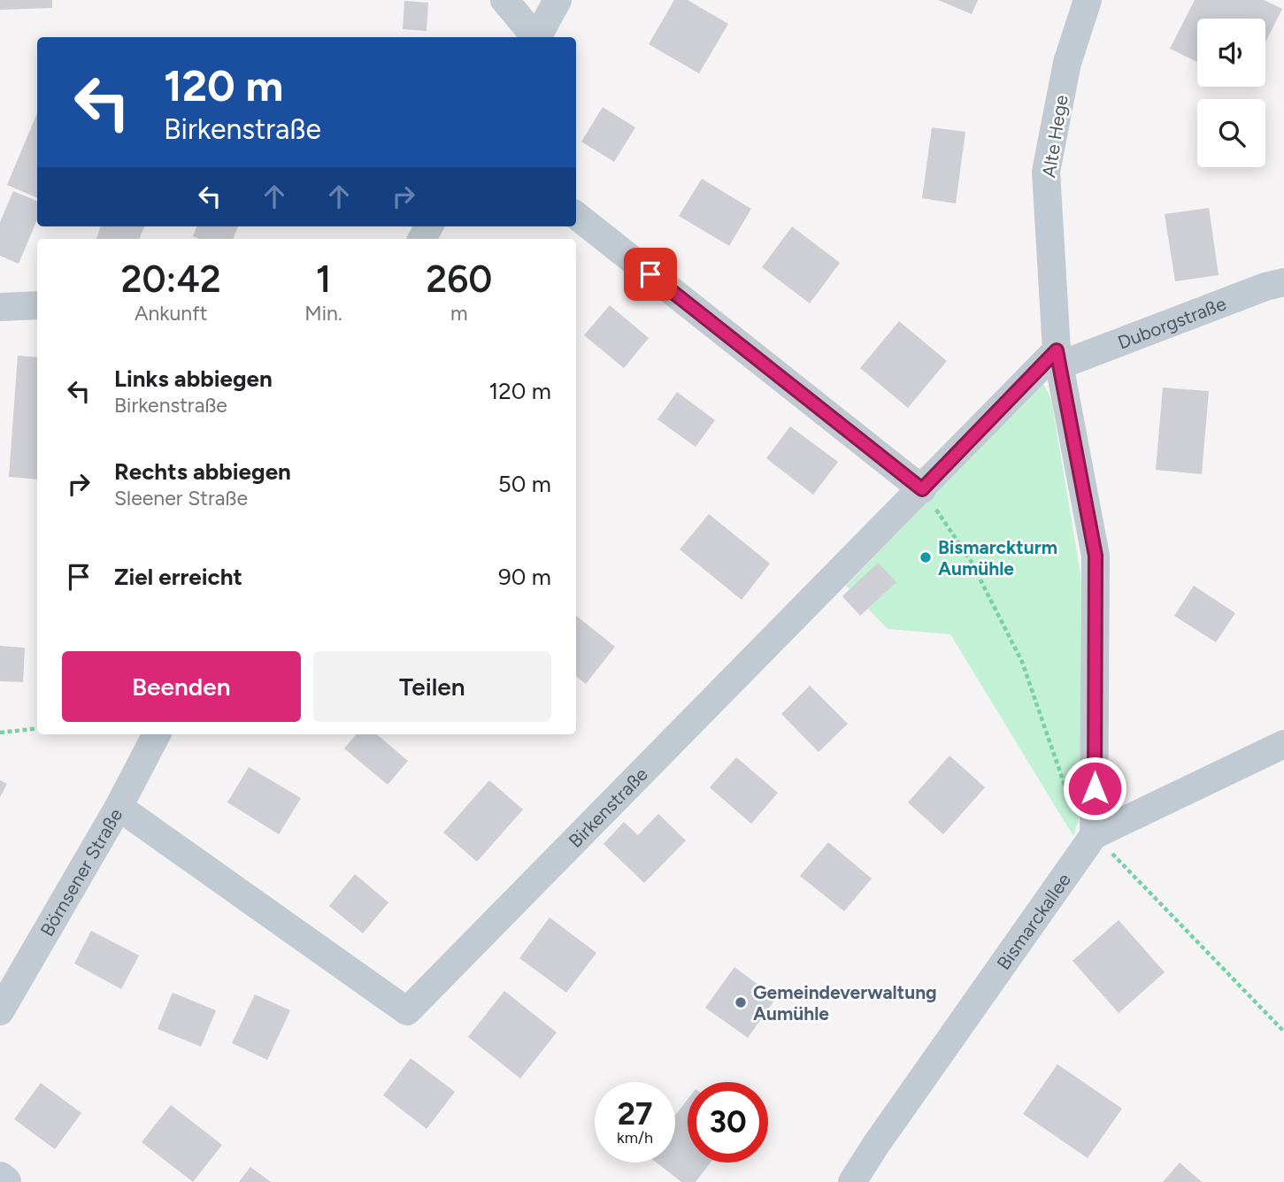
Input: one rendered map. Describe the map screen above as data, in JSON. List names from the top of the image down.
{
  "streets": {
    "street": [
      "Alte Hege",
      "Duborgstraße",
      "Birkenstraße",
      "Börnsener Straße",
      "Bismarckallee"
    ]
  },
  "crossings": [
    ["Alte Hege", "Duborgstraße"],
    ["Alte Hege", "Birkenstraße"],
    ["Alte Hege", "Bismarckallee"],
    ["Duborgstraße", "Birkenstraße"],
    ["Birkenstraße", "Börnsener Straße"]
  ],
  "places": ["Bismarckturm Aumühle", "Gemeindeverwaltung Aumühle"],
  "page": {
    "turn": ["120 m", "Birkenstraße"],
    "eta": [
      "20:42",
      "Ankunft",
      "1",
      "Min.",
      "260",
      "m"
    ],
    "list": [
      {
        "name": "Links abbiegen",
        "note": "Birkenstraße",
        "value": "120 m"
      },
      {
        "name": "Rechts abbiegen",
        "note": "Sleener Straße",
        "value": "50 m"
      },
      {
        "name": "Ziel erreicht",
        "value": "90 m"
      }
    ],
    "buttons": ["Beenden", "Teilen"],
    "speed": "27 km/h",
    "limit": "30"
  }
}
